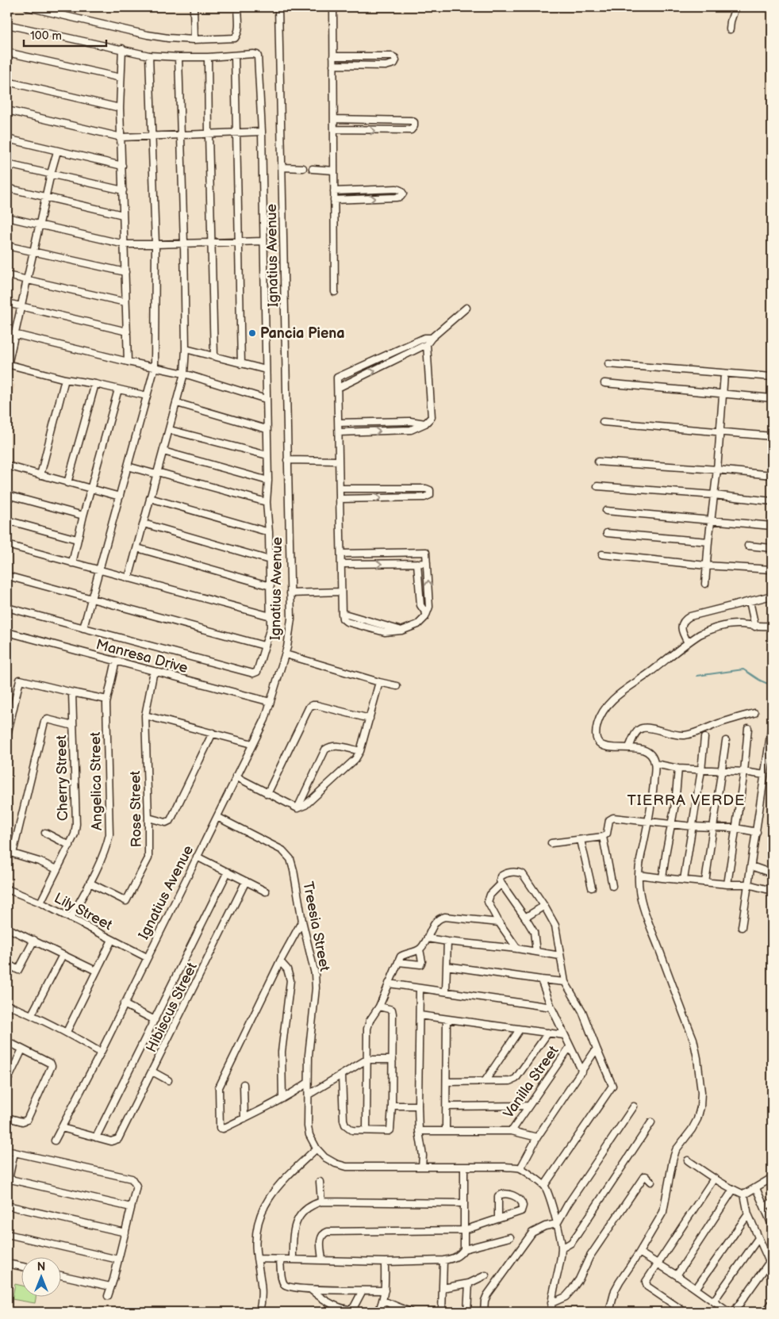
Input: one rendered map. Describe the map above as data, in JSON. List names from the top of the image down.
{
  "streets": {
    "street": [
      "Ignatius Avenue",
      "Manresa Drive",
      "Cherry Street",
      "Angelica Street",
      "Rose Street",
      "Lily Street",
      "Treesia Street",
      "Hibiscus Street",
      "Vanilla Street"
    ]
  },
  "crossings": [
    ["Ignatius Avenue", "Manresa Drive"],
    ["Ignatius Avenue", "Lily Street"],
    ["Ignatius Avenue", "Treesia Street"],
    ["Manresa Drive", "Angelica Street"],
    ["Manresa Drive", "Rose Street"],
    ["Cherry Street", "Lily Street"],
    ["Angelica Street", "Rose Street"],
    ["Angelica Street", "Lily Street"]
  ],
  "districts": ["TIERRA VERDE"],
  "places": ["Pancia Piena"],
  "scale_bar": "100 m",
  "north": "top"
}
